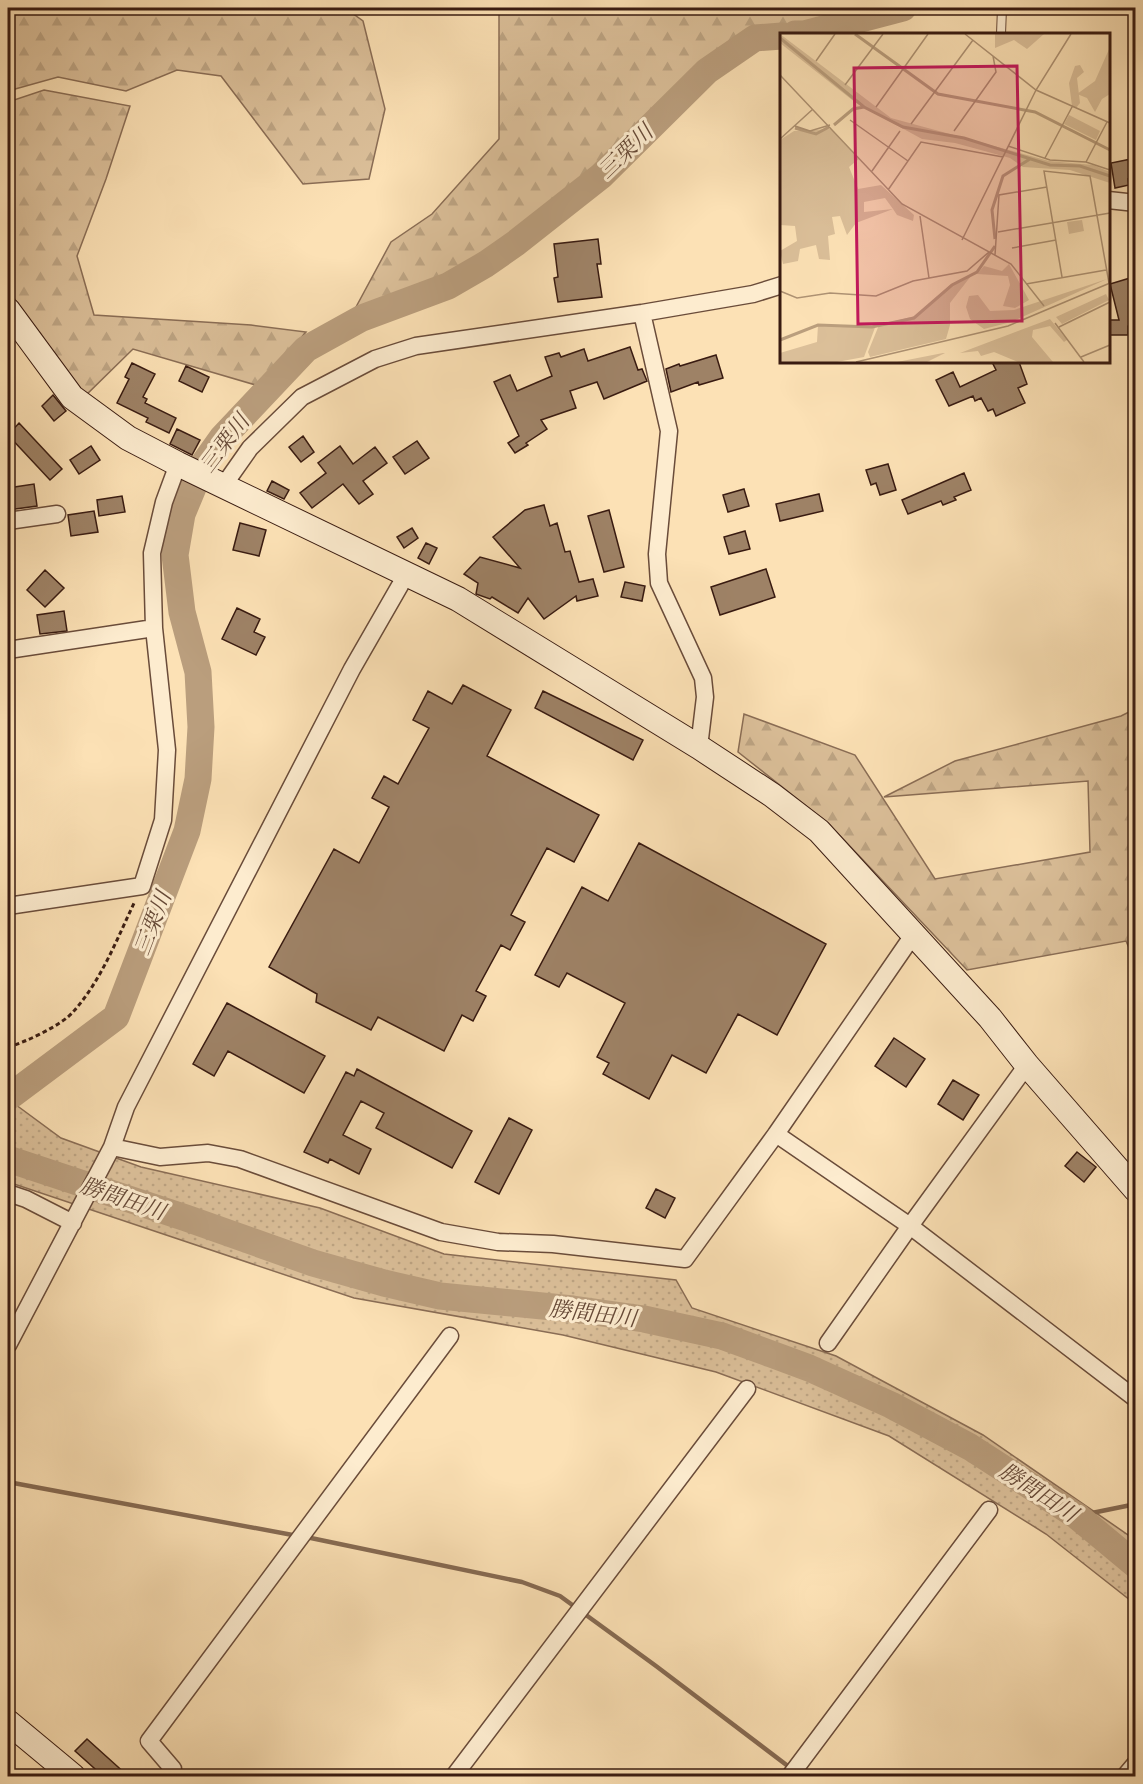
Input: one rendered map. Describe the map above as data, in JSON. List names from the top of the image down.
{
  "water": ["三栗川", "勝間田川"]
}
